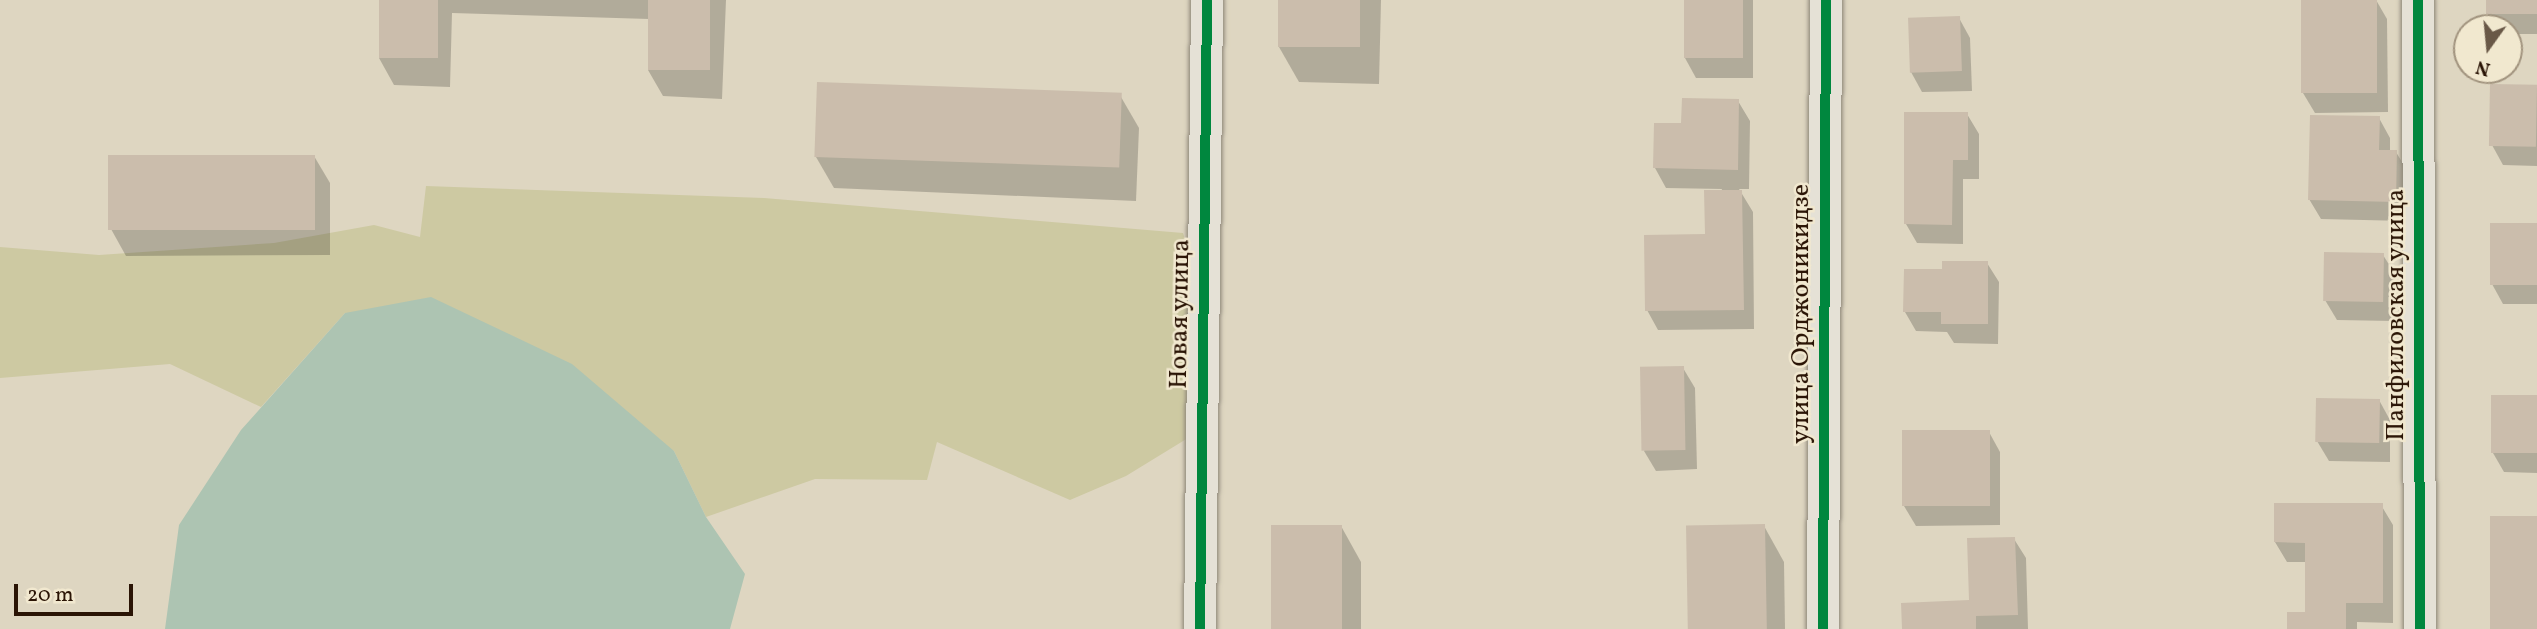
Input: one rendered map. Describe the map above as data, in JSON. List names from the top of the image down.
{
  "streets": {
    "street": ["Новая улица", "улица Орджоникидзе", "Панфиловская улица"]
  },
  "scale_bar": "20 m",
  "north": "bottom"
}
